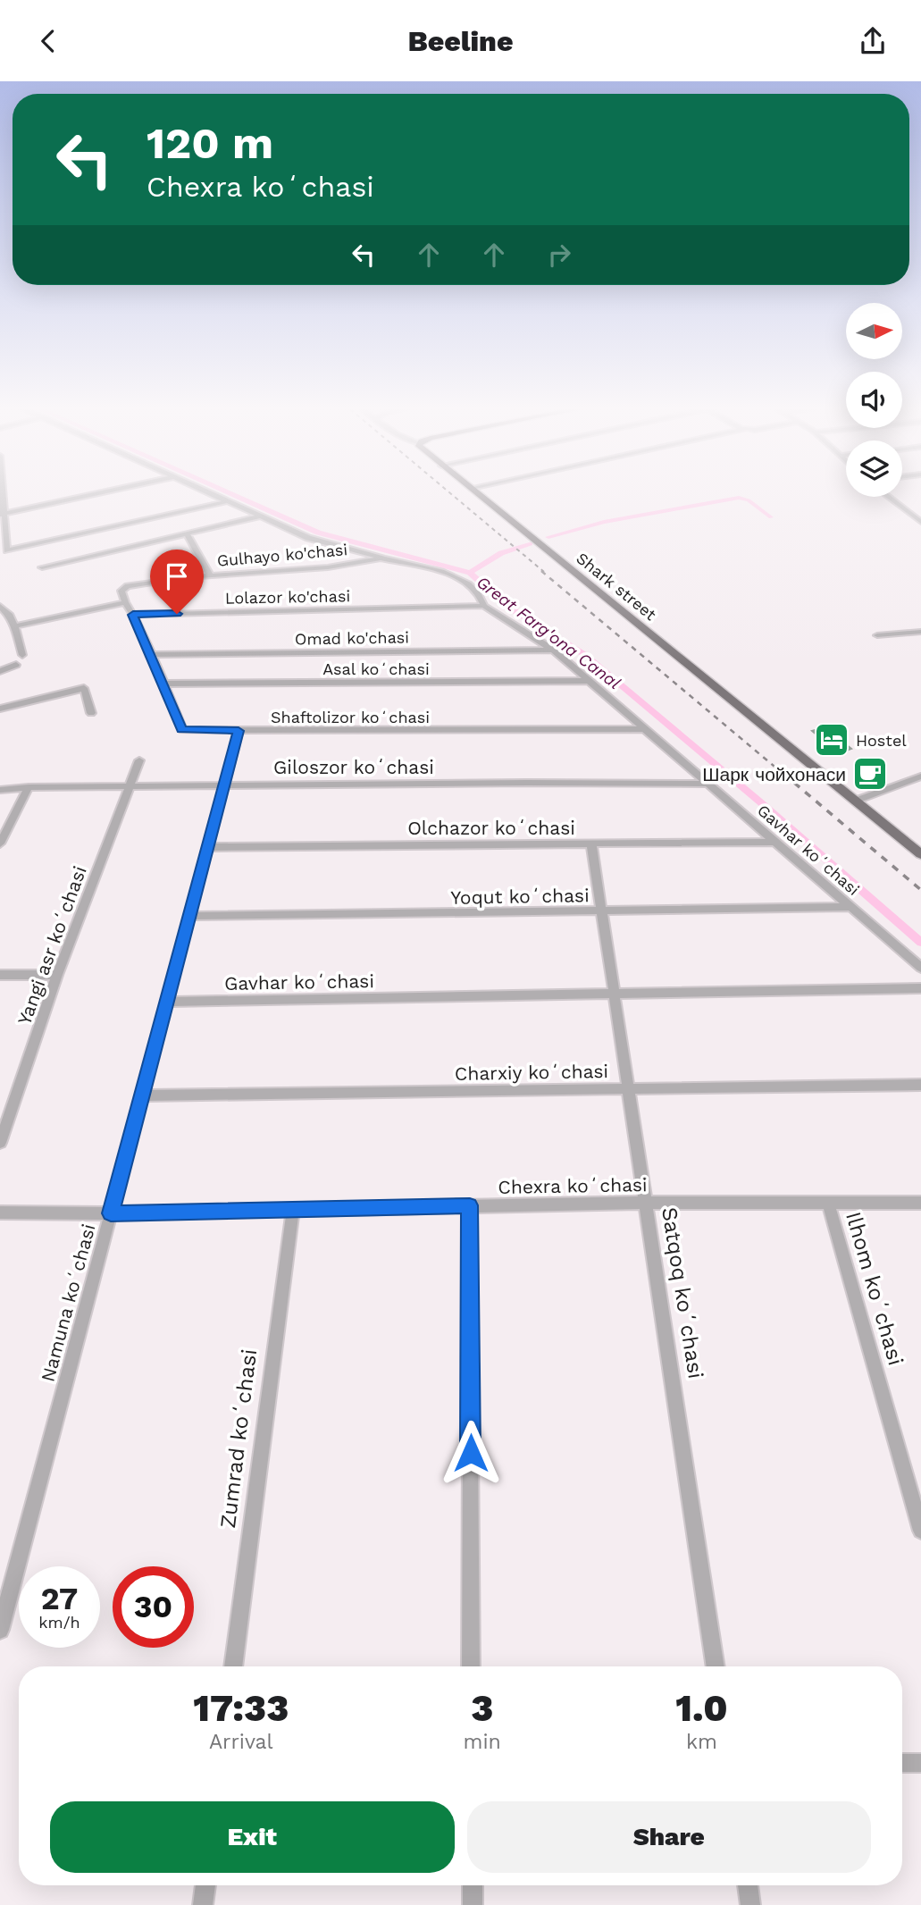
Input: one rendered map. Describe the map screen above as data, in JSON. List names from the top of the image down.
{
  "streets": {
    "main road": ["Shark street"],
    "street": [
      "Gulhayo ko'chasi",
      "Lolazor ko'chasi",
      "Omad ko'chasi",
      "Asal koʻchasi",
      "Shaftolizor koʻchasi",
      "Giloszor koʻchasi",
      "Olchazor koʻchasi",
      "Gavhar koʻchasi",
      "Yoqut koʻchasi",
      "Yangi asr koʻchasi",
      "Charxiy koʻchasi",
      "Chexra koʻchasi",
      "Ilhom koʻchasi",
      "Satqoq koʻchasi",
      "Namuna koʻchasi",
      "Zumrad koʻchasi"
    ]
  },
  "crossings": [
    ["Gulhayo ko'chasi", "Gavhar koʻchasi"],
    ["Lolazor ko'chasi", "Shaftolizor koʻchasi"],
    ["Lolazor ko'chasi", "Gavhar koʻchasi"],
    ["Omad ko'chasi", "Shaftolizor koʻchasi"],
    ["Omad ko'chasi", "Gavhar koʻchasi"],
    ["Asal koʻchasi", "Shaftolizor koʻchasi"],
    ["Asal koʻchasi", "Gavhar koʻchasi"],
    ["Shaftolizor koʻchasi", "Gavhar koʻchasi"],
    ["Shaftolizor koʻchasi", "Namuna koʻchasi"],
    ["Giloszor koʻchasi", "Gavhar koʻchasi"],
    ["Giloszor koʻchasi", "Yangi asr koʻchasi"],
    ["Giloszor koʻchasi", "Namuna koʻchasi"],
    ["Olchazor koʻchasi", "Gavhar koʻchasi"],
    ["Olchazor koʻchasi", "Satqoq koʻchasi"],
    ["Olchazor koʻchasi", "Namuna koʻchasi"],
    ["Gavhar koʻchasi", "Yoqut koʻchasi"],
    ["Gavhar koʻchasi", "Satqoq koʻchasi"],
    ["Gavhar koʻchasi", "Namuna koʻchasi"],
    ["Yoqut koʻchasi", "Satqoq koʻchasi"],
    ["Yoqut koʻchasi", "Namuna koʻchasi"],
    ["Charxiy koʻchasi", "Satqoq koʻchasi"],
    ["Charxiy koʻchasi", "Namuna koʻchasi"],
    ["Chexra koʻchasi", "Ilhom koʻchasi"],
    ["Chexra koʻchasi", "Satqoq koʻchasi"],
    ["Chexra koʻchasi", "Namuna koʻchasi"],
    ["Chexra koʻchasi", "Zumrad koʻchasi"]
  ],
  "water": ["Great Farg'ona Canal"],
  "places": {
    "hotel": ["Hostel"],
    "cafe": ["Шарк чойхонаси"]
  },
  "north": "right",
  "page": {
    "header": "Beeline",
    "turn": ["120 m", "Chexra koʻchasi"],
    "speed": "27 km/h",
    "limit": "30",
    "eta": [
      "17:33",
      "Arrival",
      "3",
      "min",
      "1.0",
      "km"
    ],
    "buttons": ["Exit", "Share"]
  }
}
